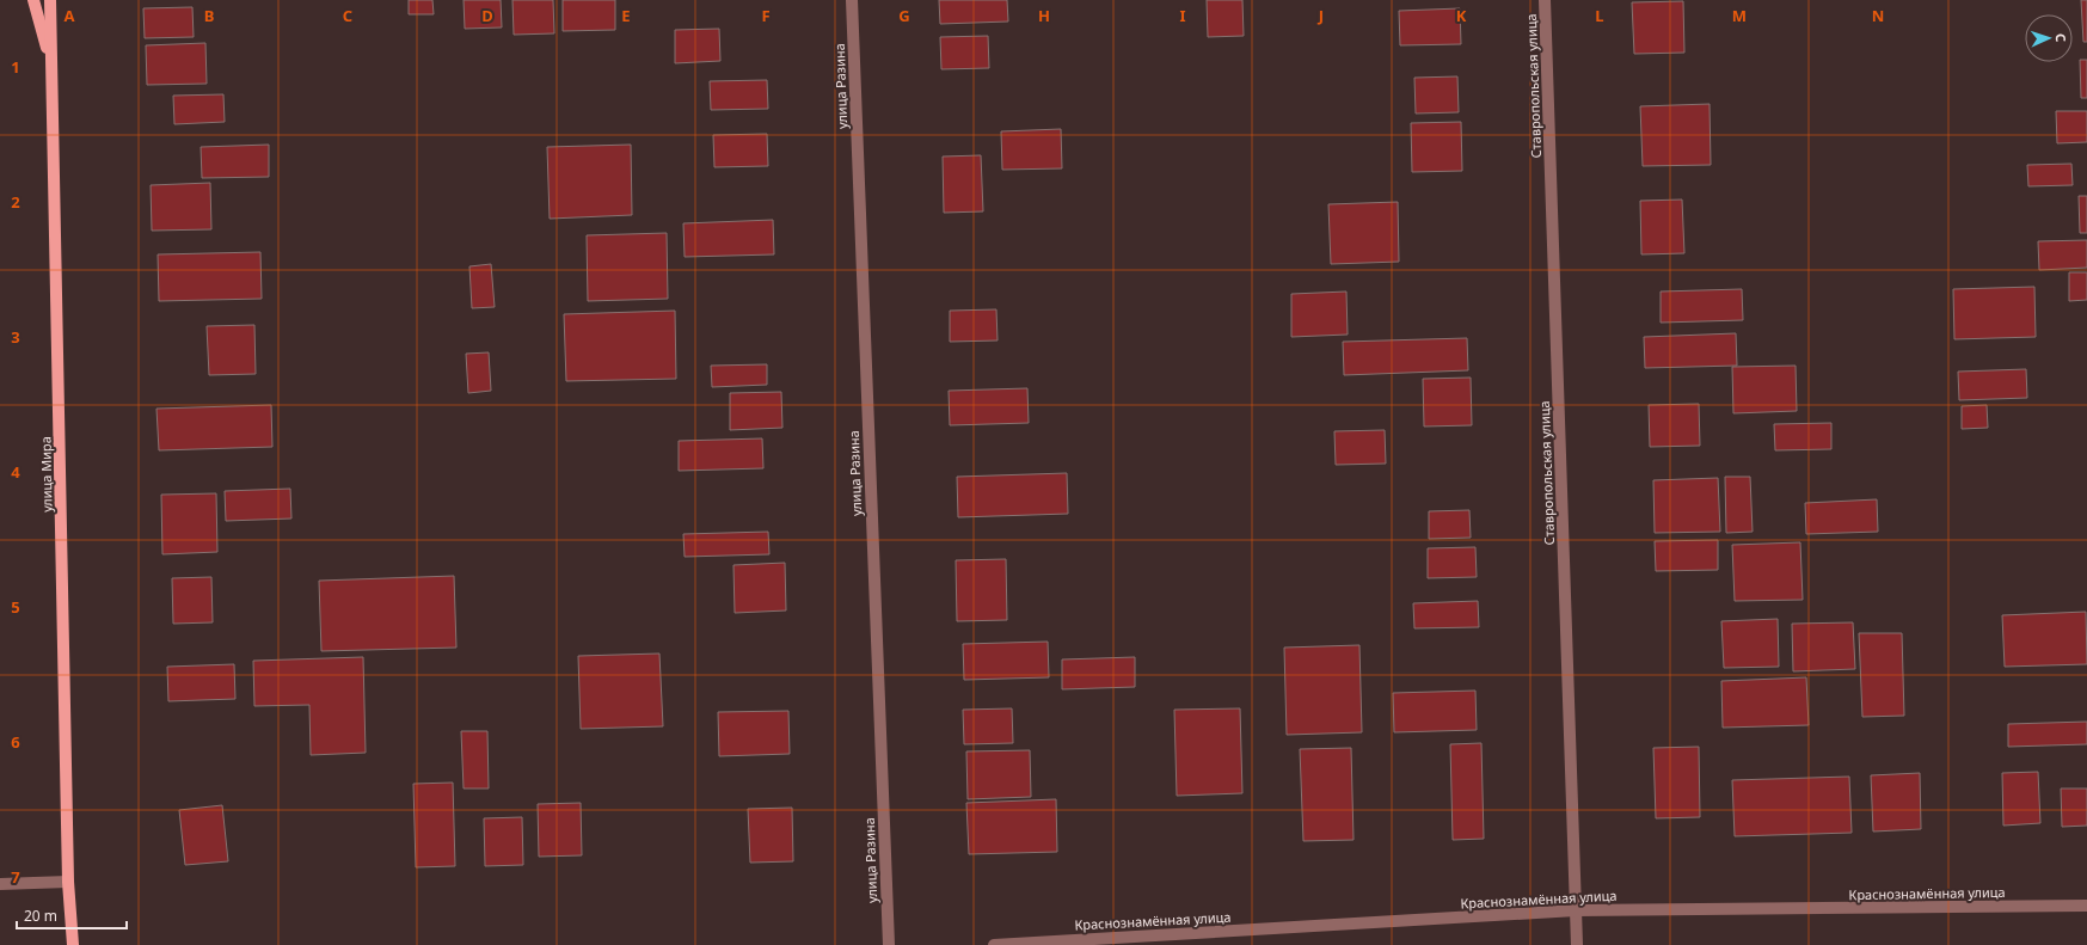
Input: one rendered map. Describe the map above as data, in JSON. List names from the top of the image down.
{
  "streets": {
    "main road": ["улица Мира"],
    "street": ["улица Разина", "Ставропольская улица", "Краснознамённая улица"]
  },
  "crossings": [
    ["Ставропольская улица", "Краснознамённая улица"]
  ],
  "scale_bar": "20 m",
  "north": "right",
  "grid": {
    "columns": [
      "A",
      "B",
      "C",
      "D",
      "E",
      "F",
      "G",
      "H",
      "I",
      "J",
      "K",
      "L",
      "M",
      "N"
    ],
    "rows": [
      "1",
      "2",
      "3",
      "4",
      "5",
      "6",
      "7"
    ]
  }
}
